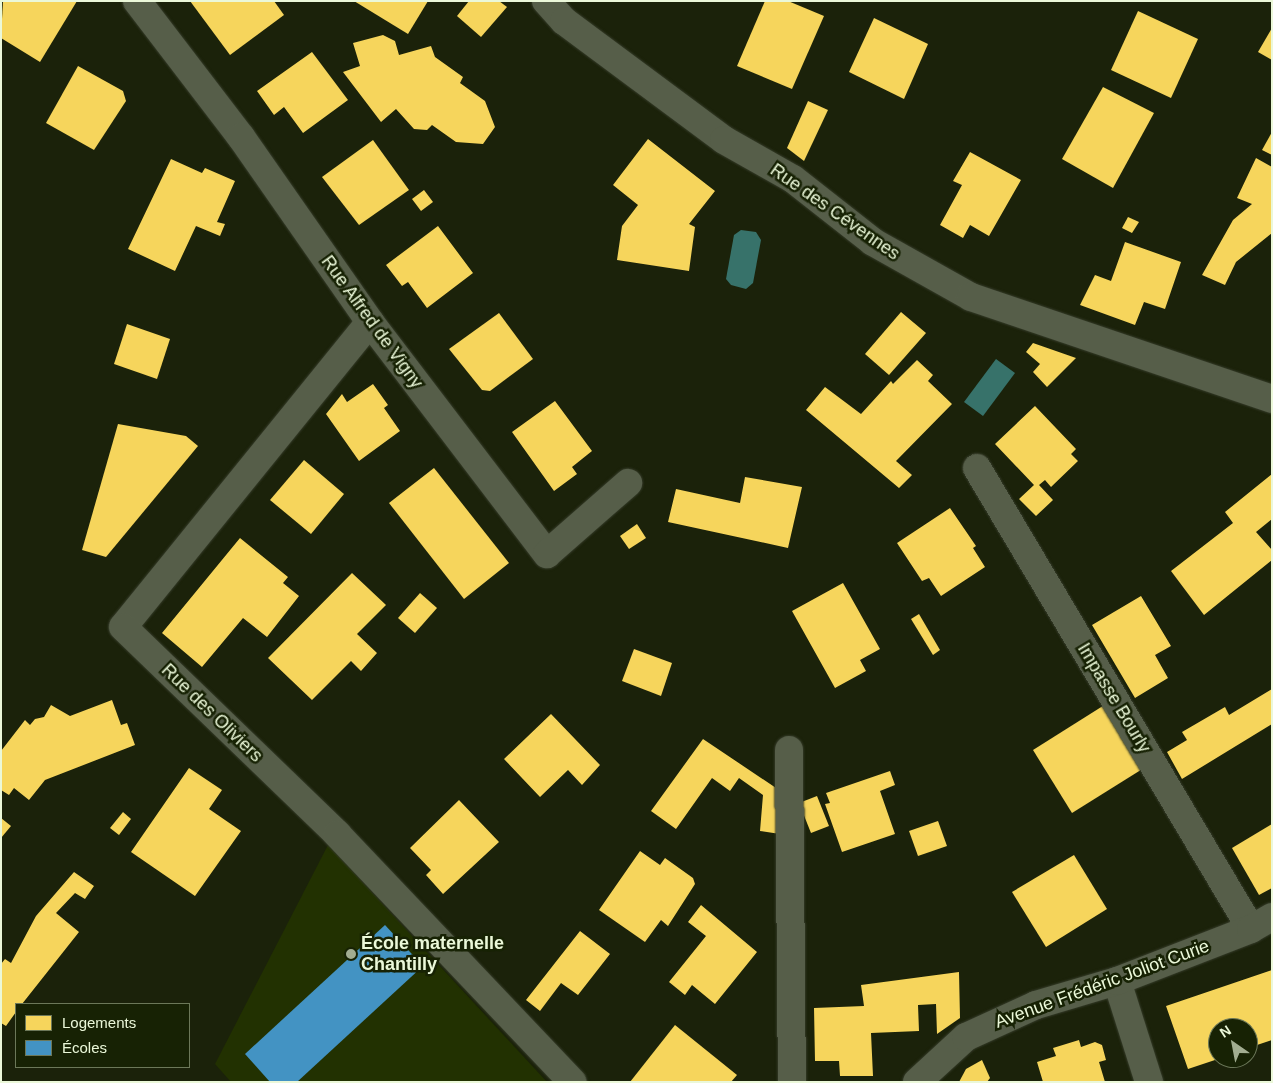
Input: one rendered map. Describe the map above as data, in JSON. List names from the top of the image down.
{
  "streets": {
    "street": [
      "Rue des Cévennes",
      "Rue Alfred de Vigny",
      "Impasse Bourly",
      "Rue des Oliviers",
      "Avenue Frédéric Joliot Curie"
    ]
  },
  "crossings": [
    ["Rue Alfred de Vigny", "Rue des Oliviers"],
    ["Impasse Bourly", "Avenue Frédéric Joliot Curie"]
  ],
  "places": ["École maternelle Chantilly"],
  "legend": ["Logements", "Écoles"],
  "north": "top left"
}
